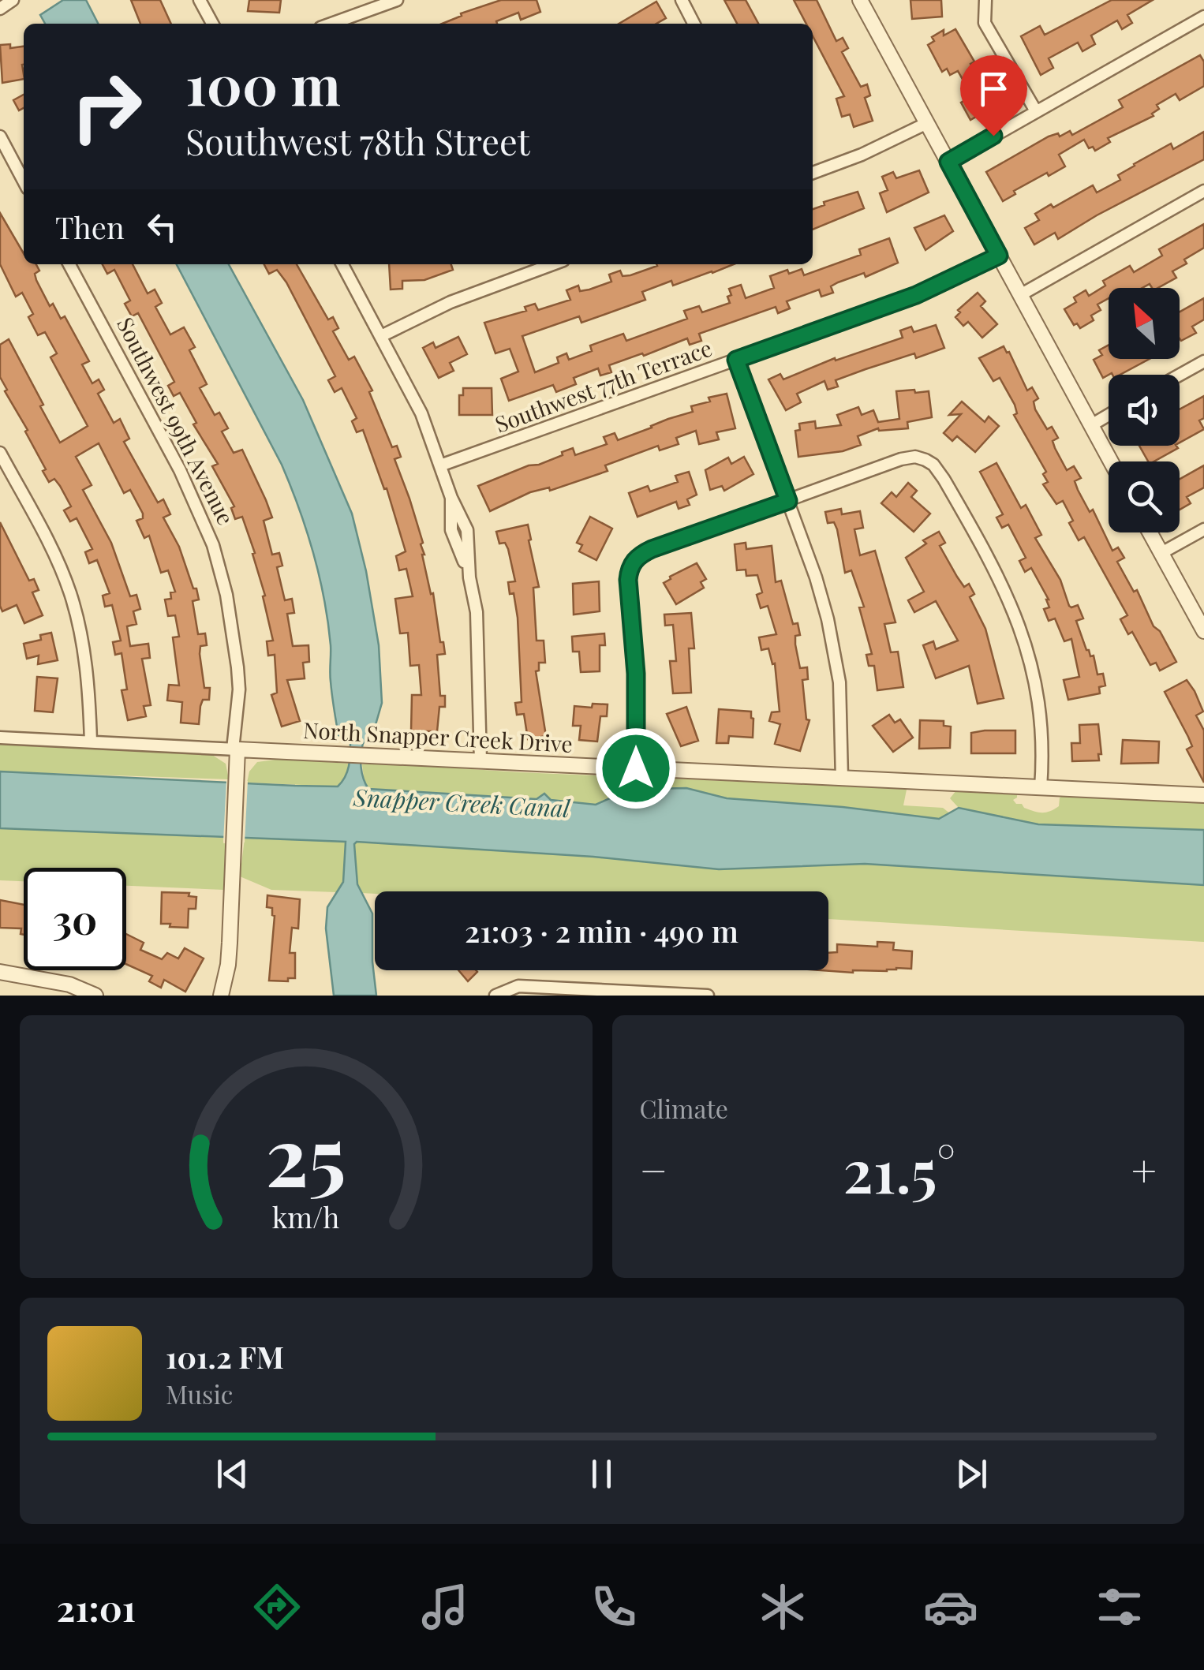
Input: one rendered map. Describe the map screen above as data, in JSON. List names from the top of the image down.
{
  "streets": {
    "street": ["Southwest 77th Terrace", "Southwest 99th Avenue", "North Snapper Creek Drive"]
  },
  "crossings": [
    ["Southwest 99th Avenue", "North Snapper Creek Drive"]
  ],
  "water": ["Snapper Creek Canal"],
  "north": "top left",
  "page": {
    "turn": ["100 m", "Southwest 78th Street"],
    "then": "Then",
    "limit": "30",
    "trip": "21:03 · 2 min · 490 m",
    "tile": "Climate",
    "heat": ["−", "21.5°", "+"],
    "song": ["101.2 FM", "Music"],
    "tabs": "21:01",
    "gauge": ["25", "km/h"]
  }
}
